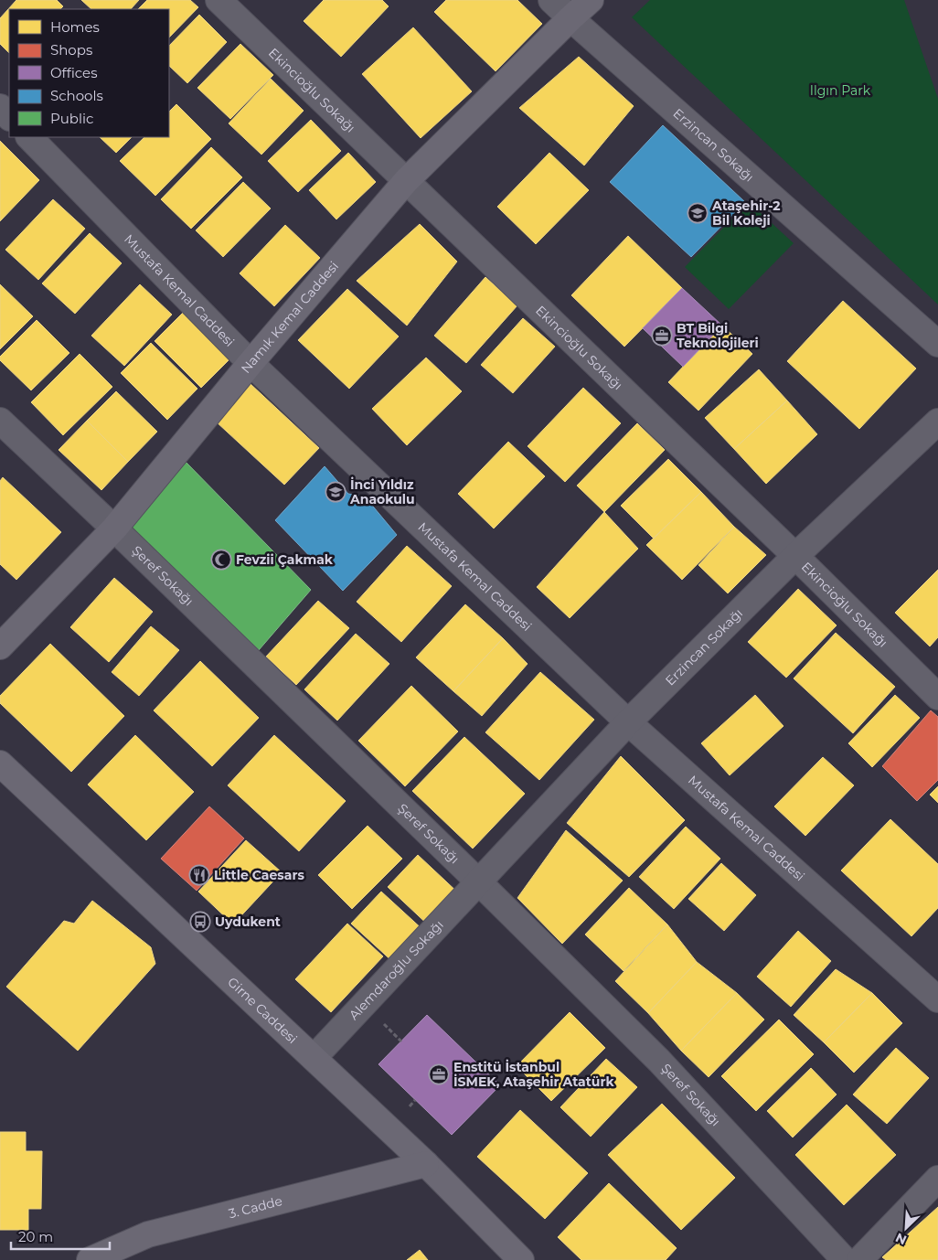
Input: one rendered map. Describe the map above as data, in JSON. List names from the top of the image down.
{
  "streets": {
    "street": [
      "Ekincioğlu Sokağı",
      "Erzincan Sokağı",
      "Mustafa Kemal Caddesi",
      "Namık Kemal Caddesi",
      "Şeref Sokağı",
      "Alemdaroğlu Sokağı",
      "Girne Caddesi",
      "3. Cadde"
    ]
  },
  "crossings": [
    ["Ekincioğlu Sokağı", "Erzincan Sokağı"],
    ["Ekincioğlu Sokağı", "Namık Kemal Caddesi"],
    ["Erzincan Sokağı", "Mustafa Kemal Caddesi"],
    ["Erzincan Sokağı", "Namık Kemal Caddesi"],
    ["Erzincan Sokağı", "Şeref Sokağı"],
    ["Erzincan Sokağı", "Alemdaroğlu Sokağı"],
    ["Mustafa Kemal Caddesi", "Namık Kemal Caddesi"],
    ["Namık Kemal Caddesi", "Şeref Sokağı"],
    ["Şeref Sokağı", "Alemdaroğlu Sokağı"],
    ["Alemdaroğlu Sokağı", "Girne Caddesi"],
    ["Girne Caddesi", "3. Cadde"]
  ],
  "parks": ["Ilgın Park"],
  "places": {
    "school or university": ["Ataşehir-2 Bil Koleji", "İnci Yıldız Anaokulu"],
    "office": ["BT Bilgi Teknolojileri", "Enstitü İstanbul İSMEK, Ataşehir Atatürk"],
    "mosque": ["Fevzii Çakmak"],
    "restaurant": ["Little Caesars"],
    "bus stop": ["Uydukent"]
  },
  "legend": [
    "Homes",
    "Shops",
    "Offices",
    "Schools",
    "Public"
  ],
  "scale_bar": "20 m",
  "north": "bottom left"
}
